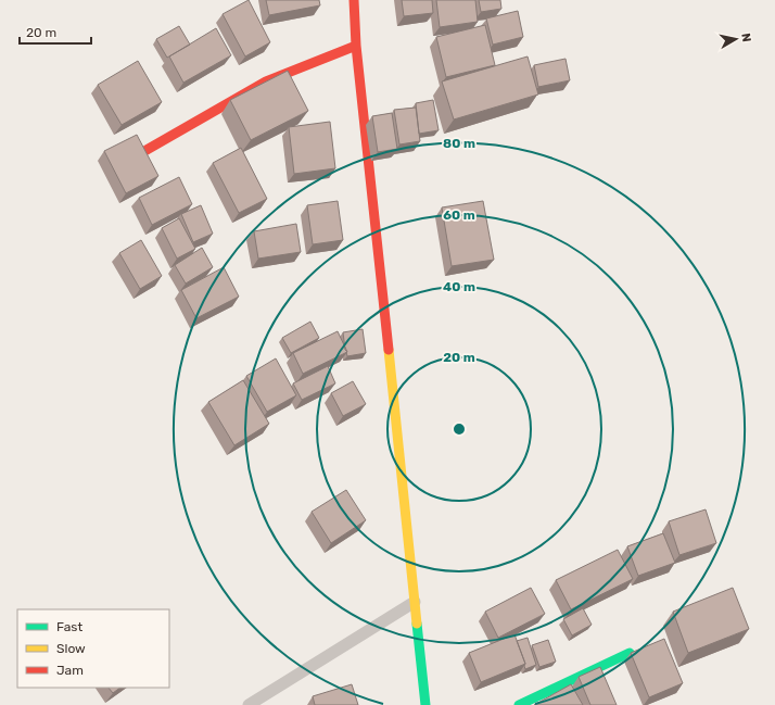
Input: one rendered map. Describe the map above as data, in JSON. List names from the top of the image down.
{
  "legend": ["Fast", "Slow", "Jam"],
  "scale_bar": "20 m",
  "north": "right",
  "rings": [
    "80 m",
    "60 m",
    "40 m",
    "20 m"
  ]
}
